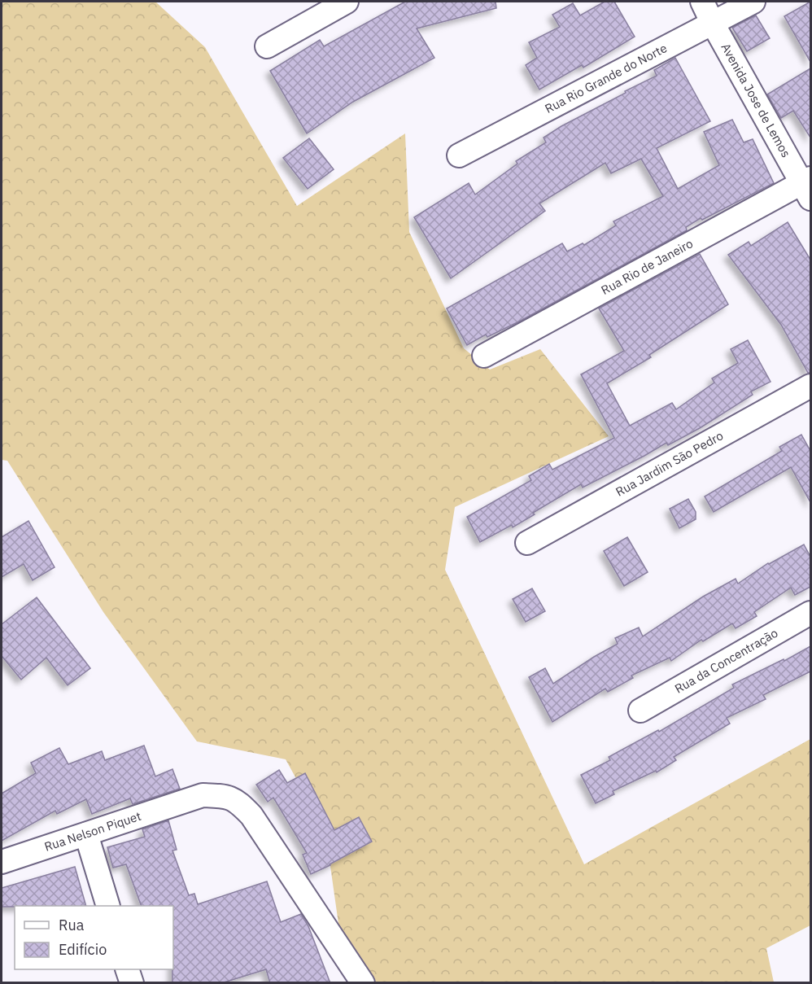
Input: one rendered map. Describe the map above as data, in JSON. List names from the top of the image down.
{
  "streets": {
    "street": [
      "Rua Rio Grande do Norte",
      "Avenida Jose de Lemos",
      "Rua Rio de Janeiro",
      "Rua Jardim São Pedro",
      "Rua da Concentração",
      "Rua Nelson Piquet"
    ]
  },
  "crossings": [
    ["Rua Rio Grande do Norte", "Avenida Jose de Lemos"],
    ["Avenida Jose de Lemos", "Rua Rio de Janeiro"]
  ],
  "legend": ["Rua", "Edifício"]
}
